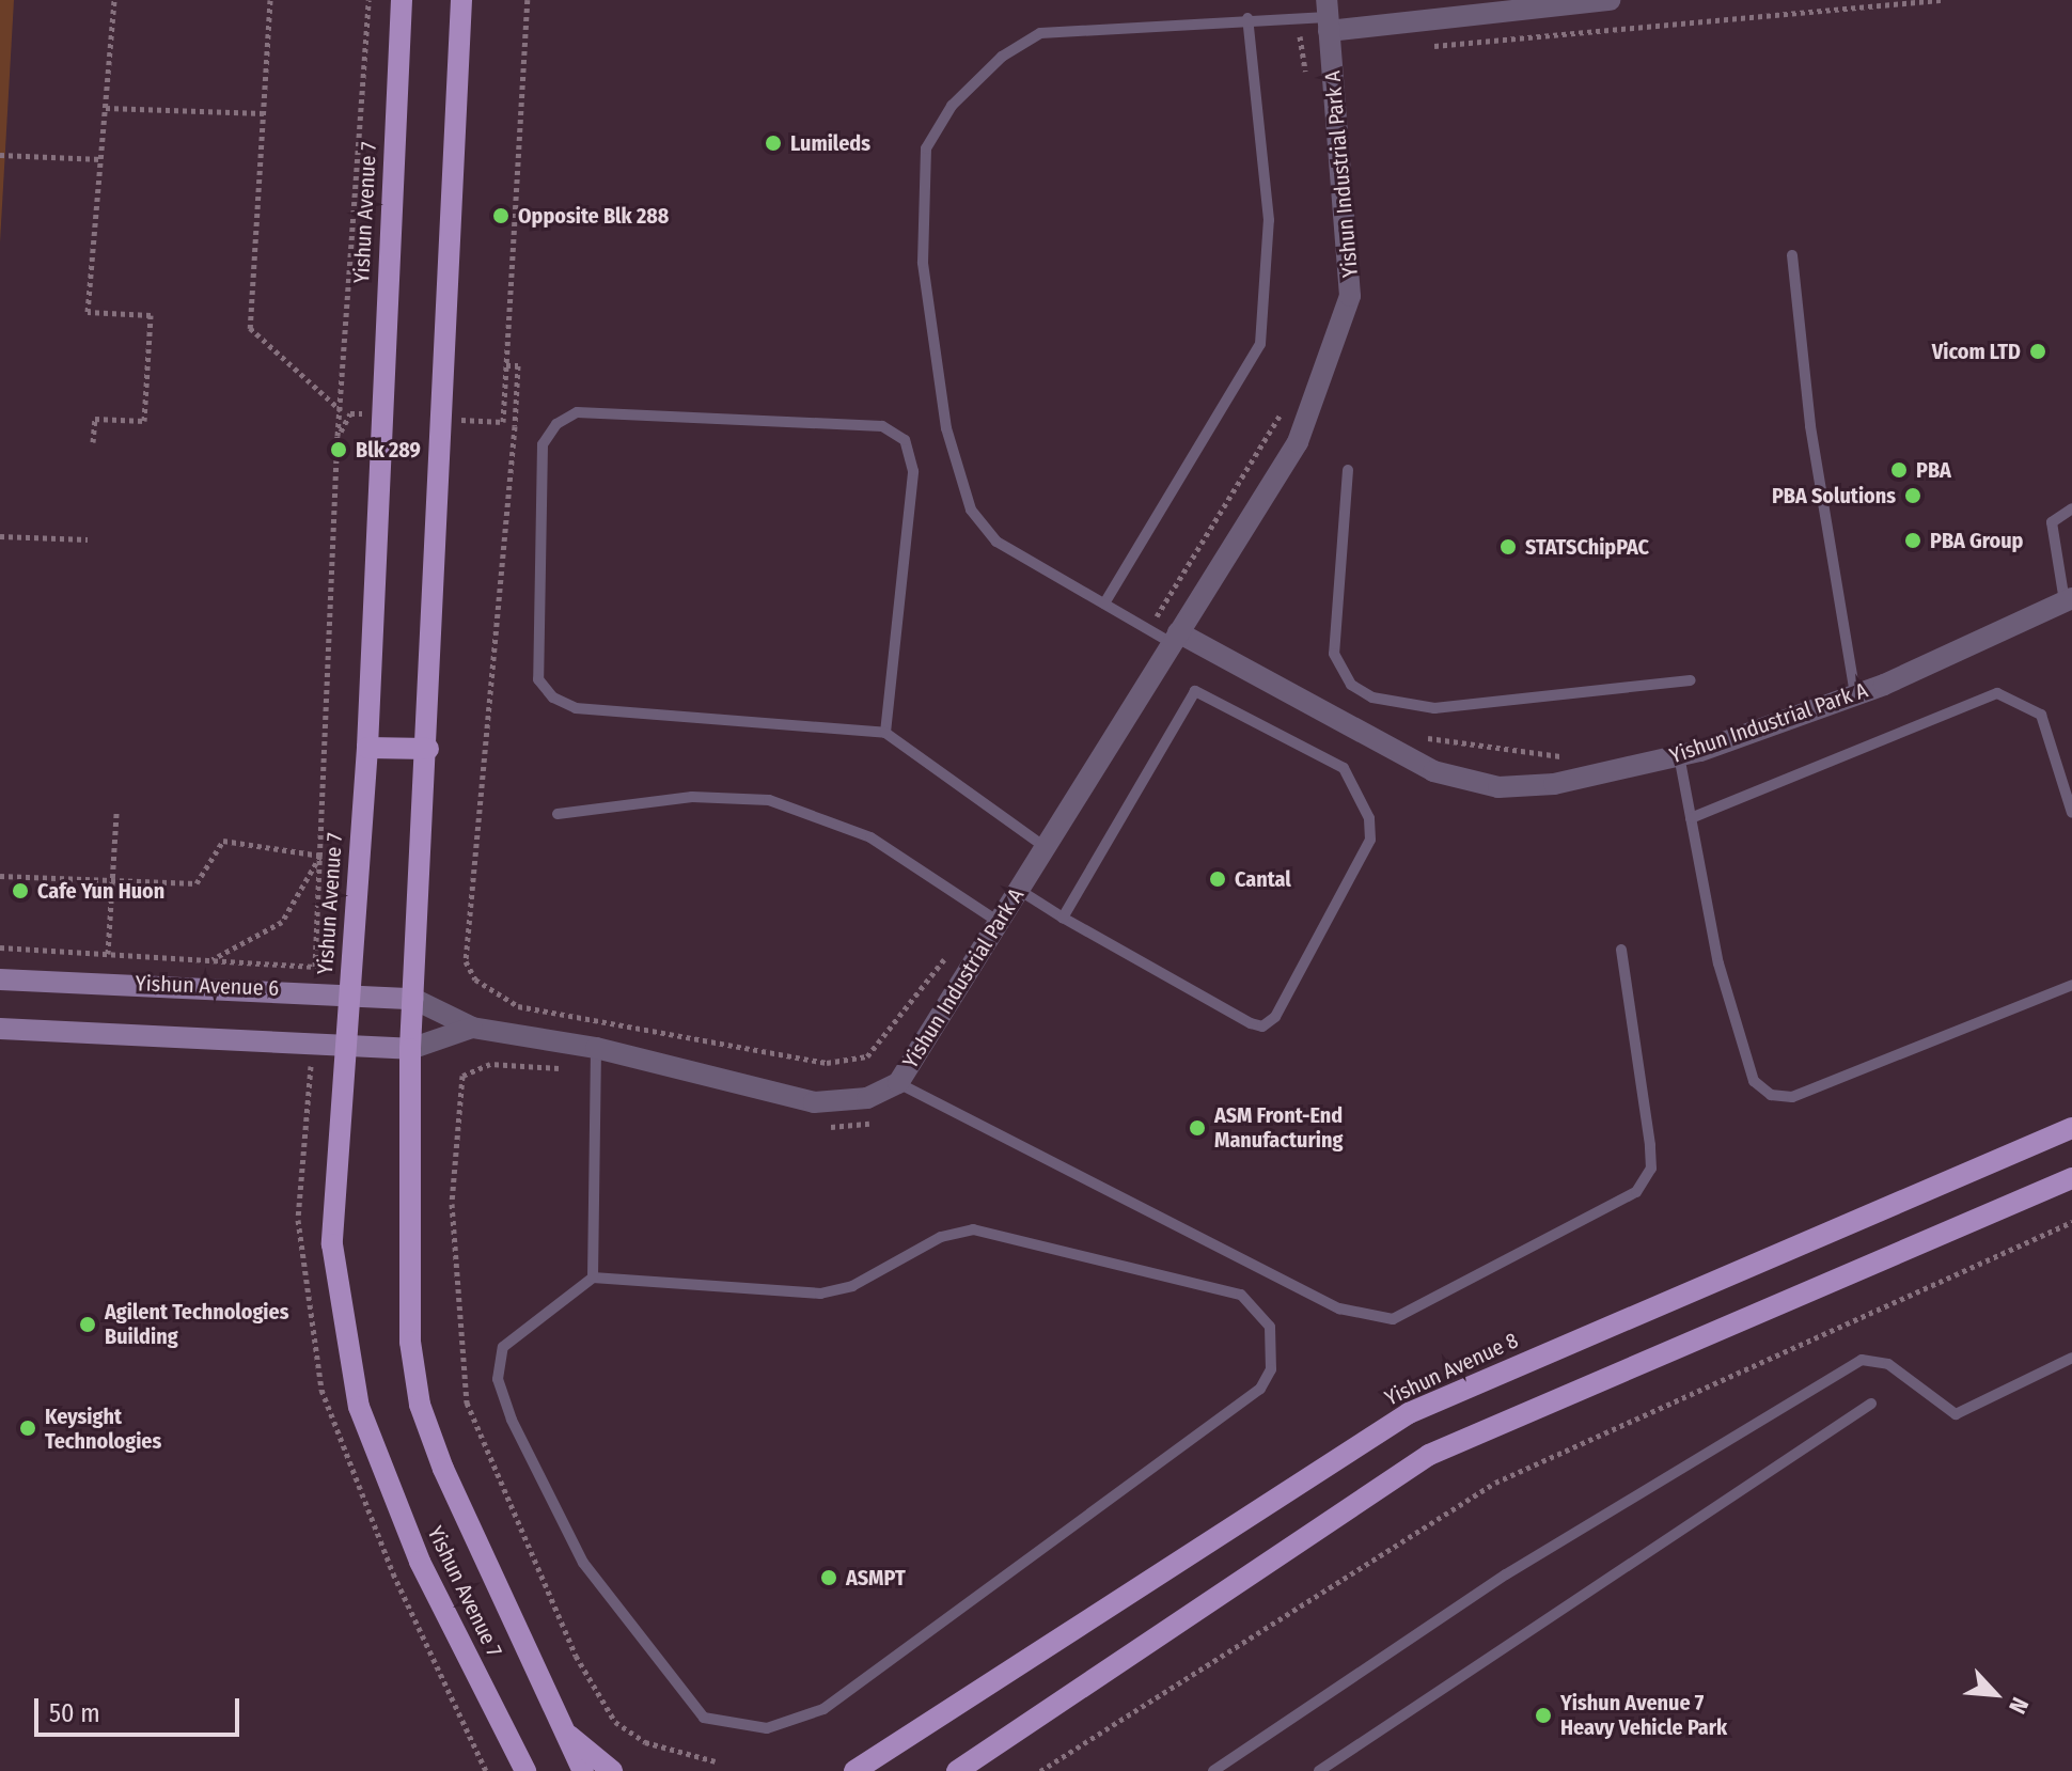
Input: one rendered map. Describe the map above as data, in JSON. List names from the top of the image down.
{
  "streets": {
    "main road": ["Yishun Avenue 7", "Yishun Avenue 6", "Yishun Avenue 8"],
    "street": ["Yishun Industrial Park A"]
  },
  "crossings": [
    ["Yishun Industrial Park A", "Yishun Avenue 7"],
    ["Yishun Industrial Park A", "Yishun Avenue 6"],
    ["Yishun Avenue 7", "Yishun Avenue 6"]
  ],
  "places": [
    "Lumileds",
    "Opposite Blk 288",
    "Vicom LTD",
    "Blk 289",
    "PBA",
    "PBA Solutions",
    "PBA Group",
    "STATSChipPAC",
    "Cantal",
    "Cafe Yun Huon",
    "ASM Front-End Manufacturing",
    "Agilent Technologies Building",
    "Keysight Technologies",
    "ASMPT",
    "Yishun Avenue 7 Heavy Vehicle Park"
  ],
  "scale_bar": "50 m",
  "north": "bottom right"
}
